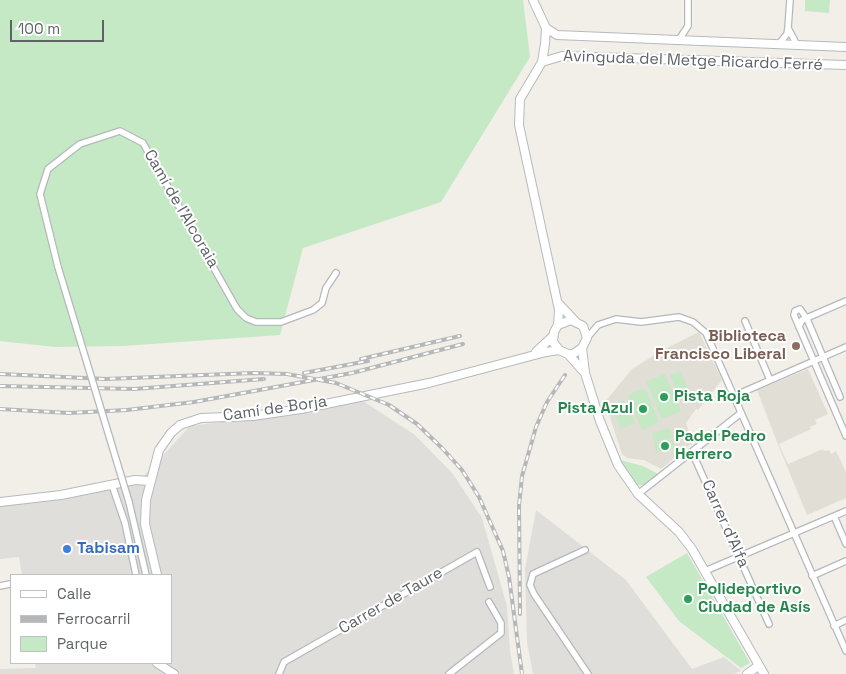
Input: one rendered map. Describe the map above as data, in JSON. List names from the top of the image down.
{
  "streets": {
    "street": [
      "Avinguda del Metge Ricardo Ferré",
      "Camí de l'Alcoraia",
      "Camí de Borja",
      "Carrer d'Alfa",
      "Carrer de Taure"
    ]
  },
  "places": [
    "Biblioteca Francisco Liberal",
    "Pista Roja",
    "Pista Azul",
    "Padel Pedro Herrero",
    "Tabisam",
    "Polideportivo Ciudad de Asís"
  ],
  "legend": ["Calle", "Ferrocarril", "Parque"],
  "scale_bar": "100 m"
}
